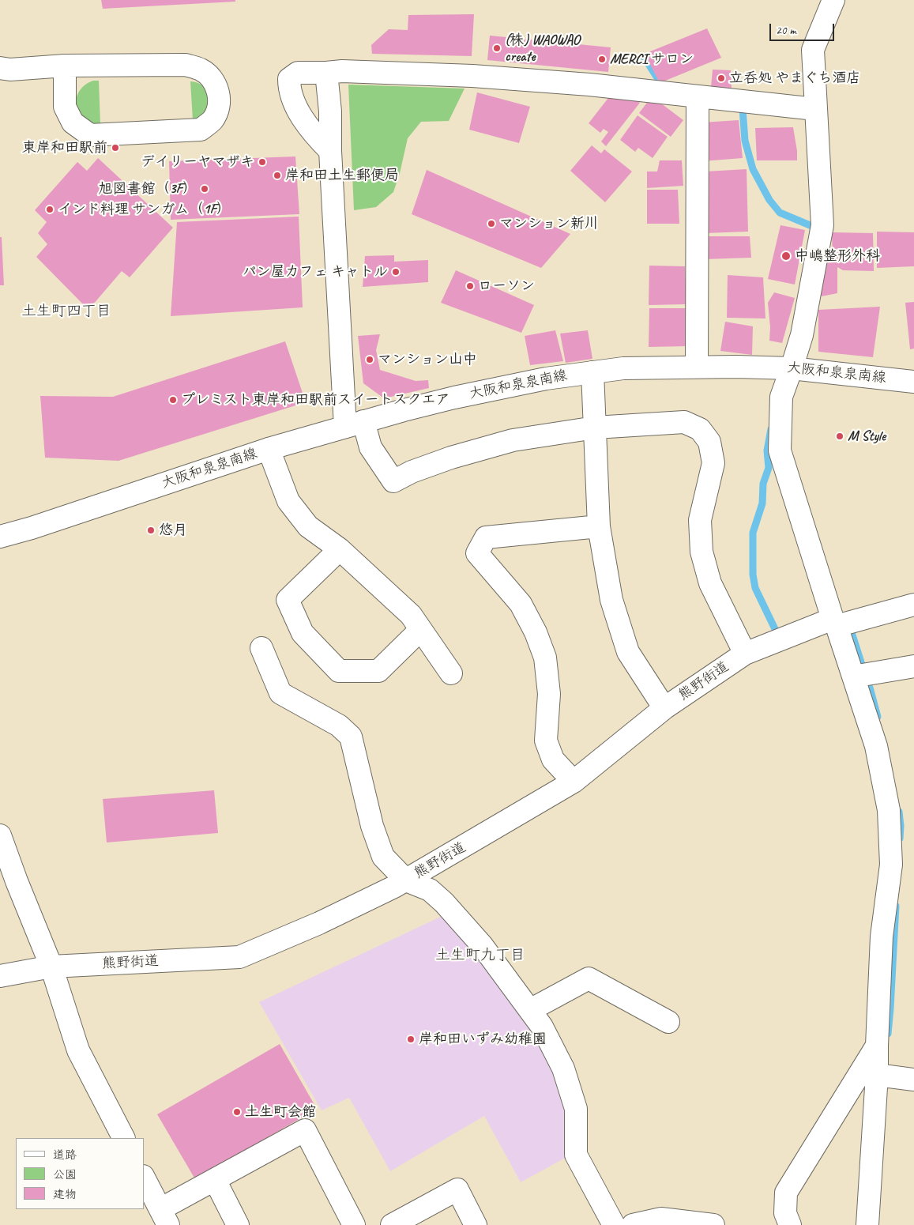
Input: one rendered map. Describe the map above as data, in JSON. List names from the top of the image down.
{
  "streets": {
    "street": ["大阪和泉泉南線", "熊野街道"]
  },
  "districts": ["土生町四丁目", "土生町九丁目"],
  "places": [
    "(株) WAOWAO create",
    "MERCI サロン",
    "立呑処 やまぐち酒店",
    "東岸和田駅前",
    "デイリーヤマザキ",
    "岸和田土生郵便局",
    "旭図書館（3F）",
    "インド料理 サンガム（1F）",
    "マンション新川",
    "中嶋整形外科",
    "パン屋カフェ キャトル",
    "ローソン",
    "マンション山中",
    "プレミスト東岸和田駅前スイートスクエア",
    "M Style",
    "悠月",
    "岸和田いずみ幼稚園",
    "土生町会館"
  ],
  "legend": ["道路", "公園", "建物"],
  "scale_bar": "20 m"
}
